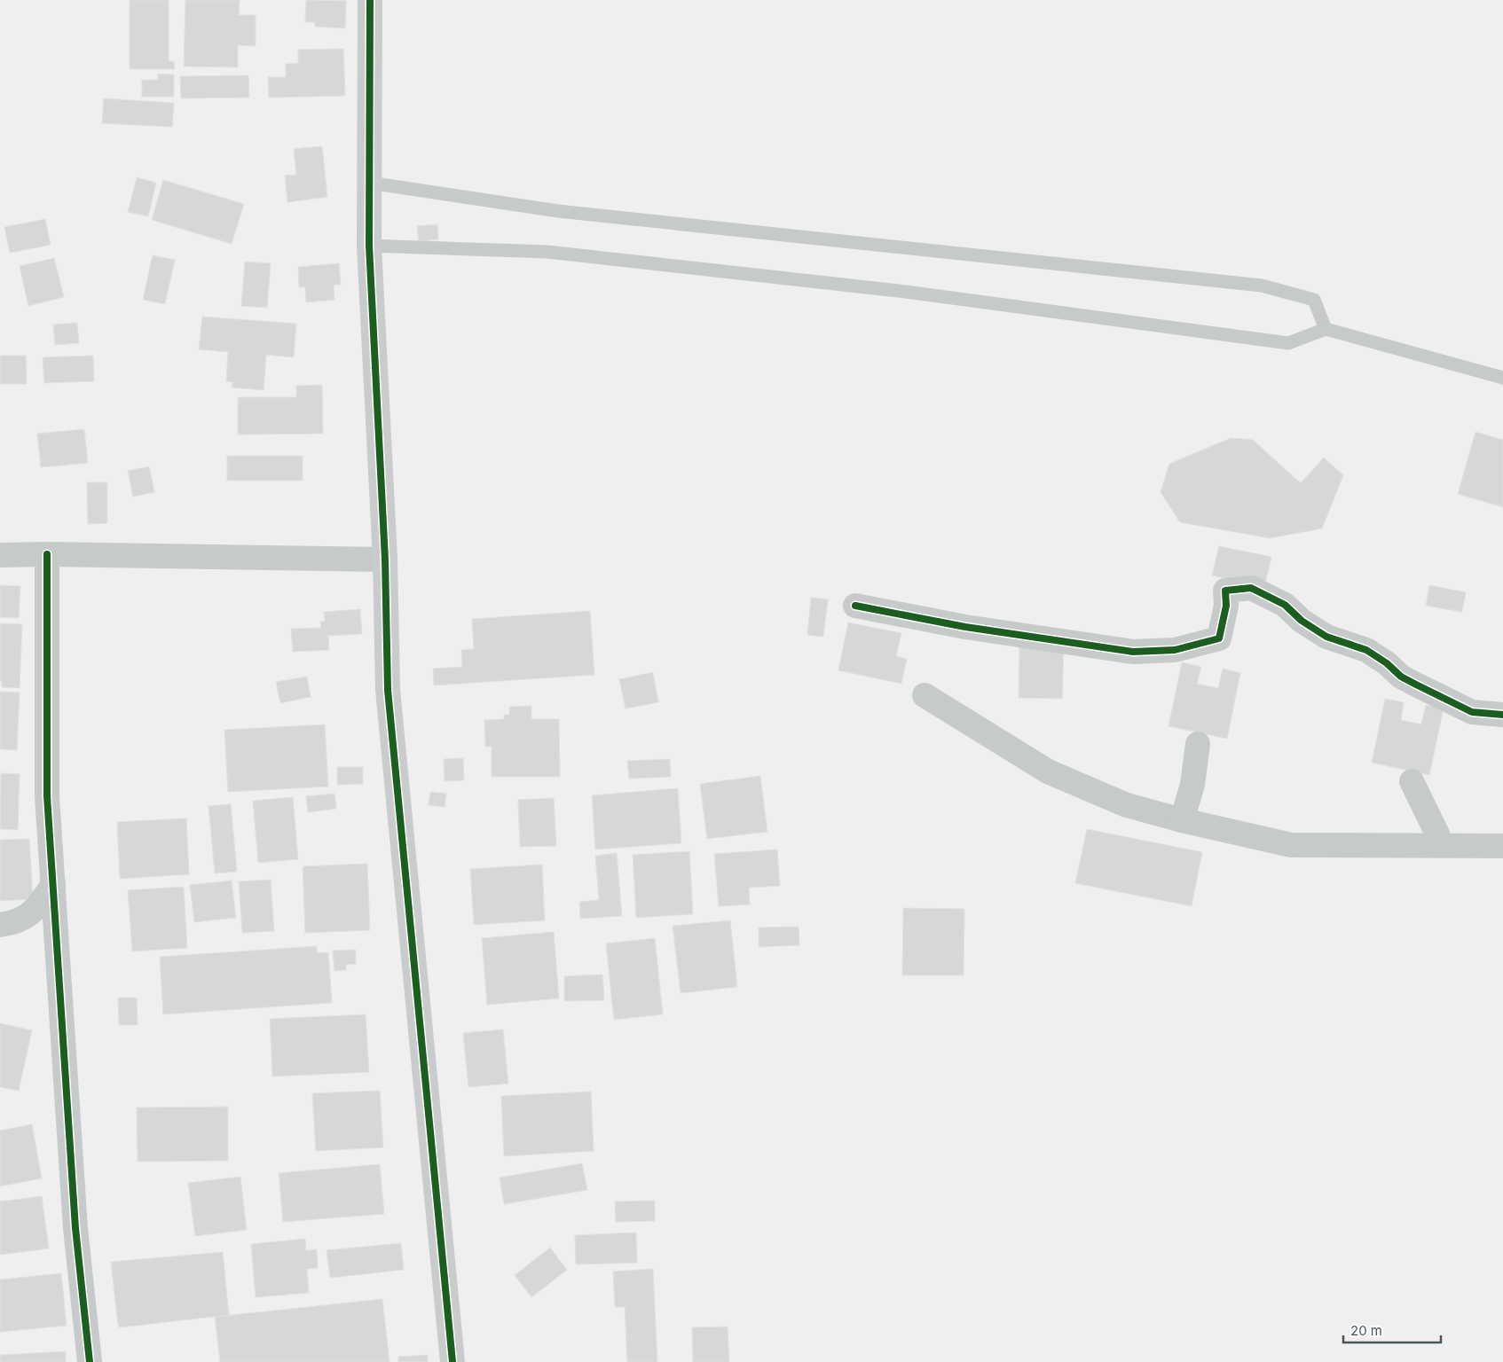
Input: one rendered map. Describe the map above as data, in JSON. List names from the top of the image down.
{
  "scale_bar": "20 m"
}
